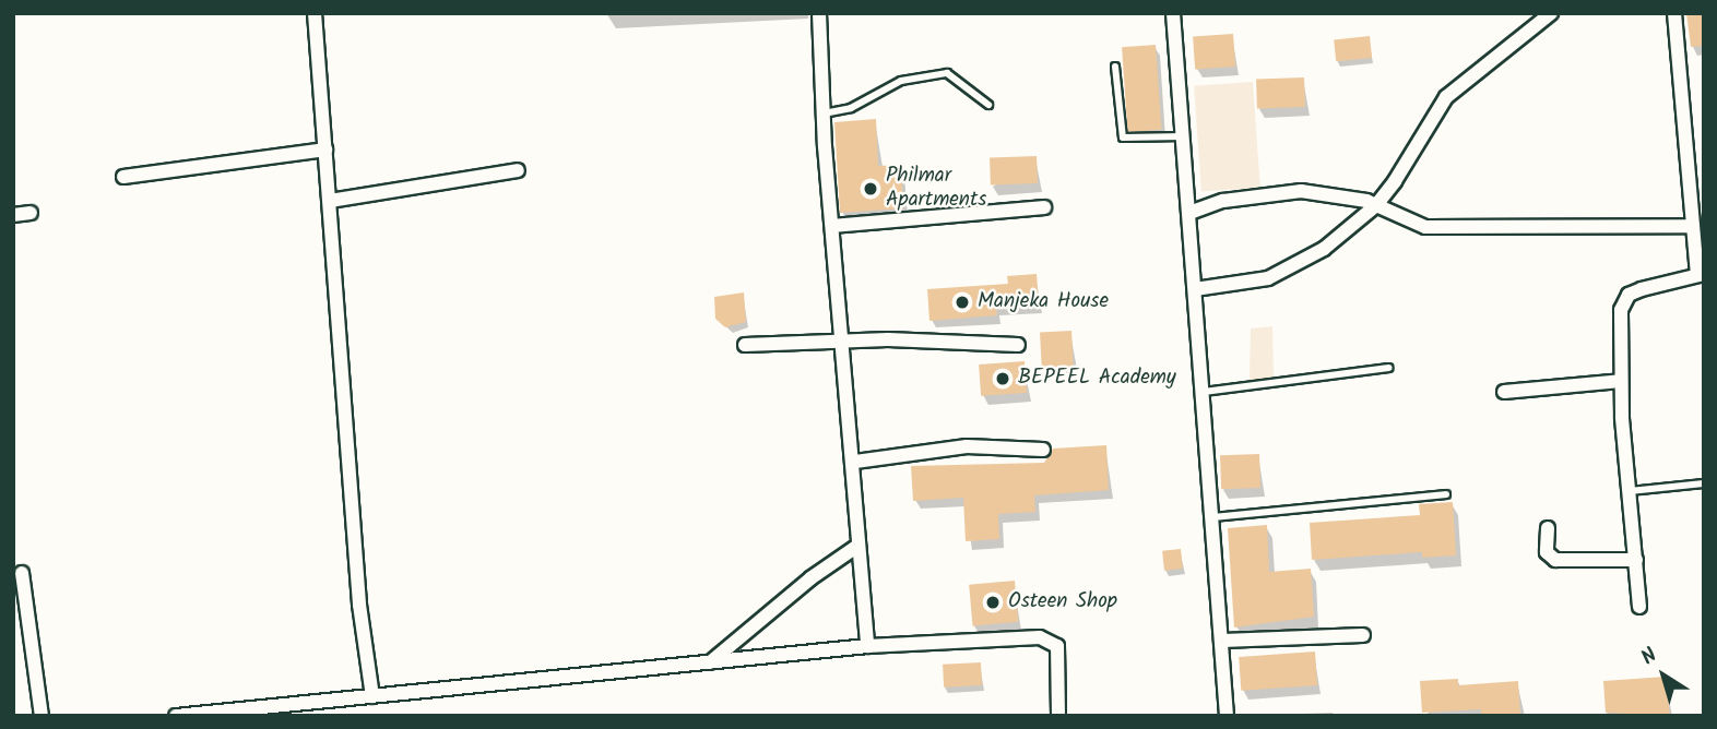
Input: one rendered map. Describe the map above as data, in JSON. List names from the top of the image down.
{
  "places": [
    "Philmar Apartments",
    "Manjeka House",
    "BEPEEL Academy",
    "Osteen Shop"
  ],
  "north": "top left"
}
